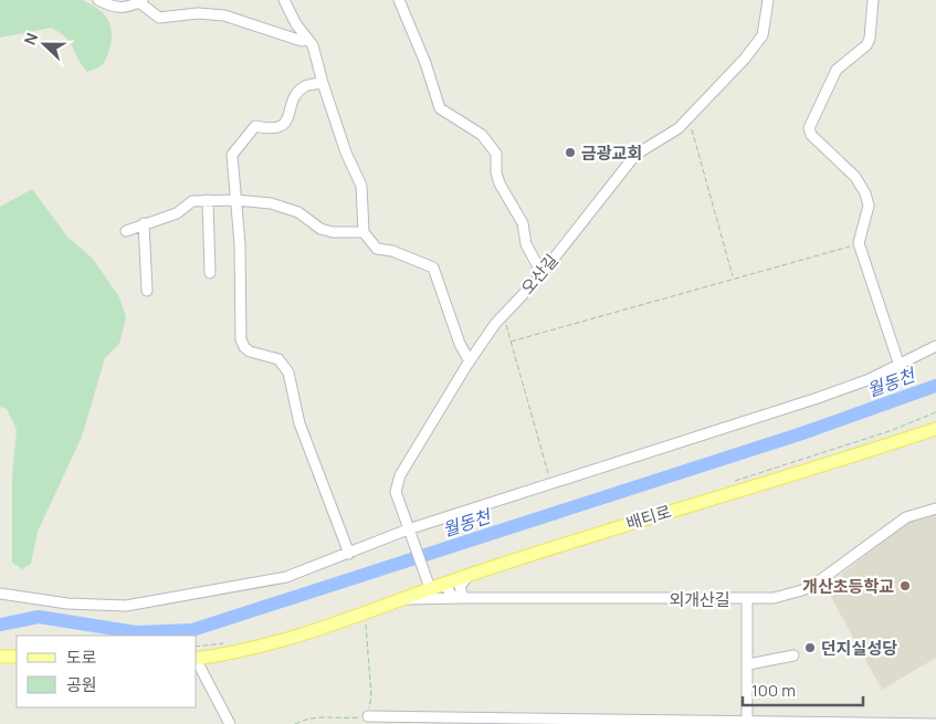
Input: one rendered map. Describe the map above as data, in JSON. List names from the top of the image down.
{
  "streets": {
    "main road": ["배티로"],
    "street": ["오산길", "외개산길"]
  },
  "crossings": [
    ["오산길", "배티로"],
    ["배티로", "외개산길"]
  ],
  "water": ["월동천"],
  "places": ["금광교회", "개산초등학교", "던지실성당"],
  "legend": ["도로", "공원"],
  "scale_bar": "100 m",
  "north": "left"
}
